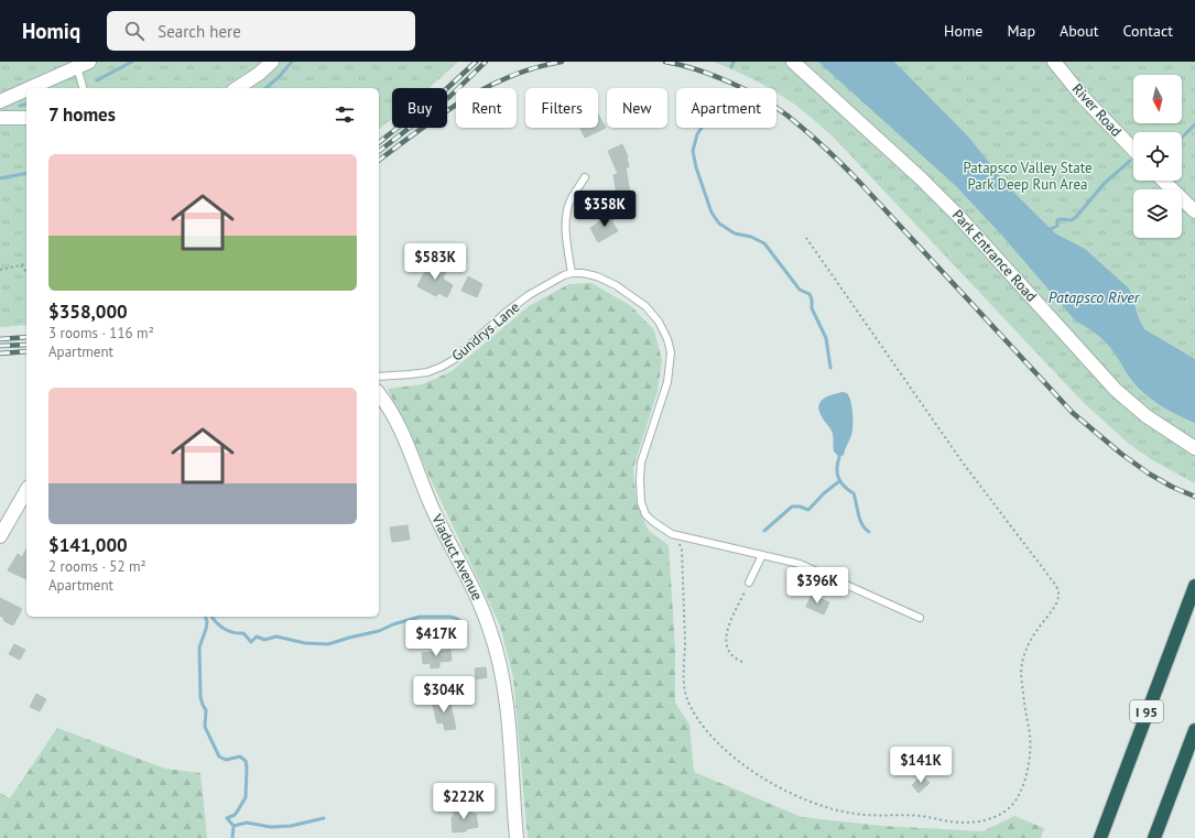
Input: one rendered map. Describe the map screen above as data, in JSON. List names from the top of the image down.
{
  "streets": {
    "highway": ["I 95"],
    "street": ["River Road", "Park Entrance Road", "Viaduct Avenue"],
    "lane": ["Gundrys Lane"]
  },
  "water": ["Patapsco River"],
  "parks": ["Patapsco Valley State Park Deep Run Area"],
  "north": "bottom",
  "page": {
    "header": "Homiq",
    "search": "Search here",
    "nav": [
      "Home",
      "Map",
      "About",
      "Contact"
    ],
    "chip": [
      "Buy",
      "Rent",
      "Filters",
      "New",
      "Apartment"
    ],
    "heading": "7 homes",
    "list": [
      {
        "name": "$358,000",
        "note": "3 rooms · 116 m² · Apartment"
      },
      {
        "name": "$141,000",
        "note": "2 rooms · 52 m² · Apartment"
      }
    ],
    "price": [
      "$358K",
      "$583K",
      "$396K",
      "$417K",
      "$304K",
      "$141K",
      "$222K"
    ]
  }
}
